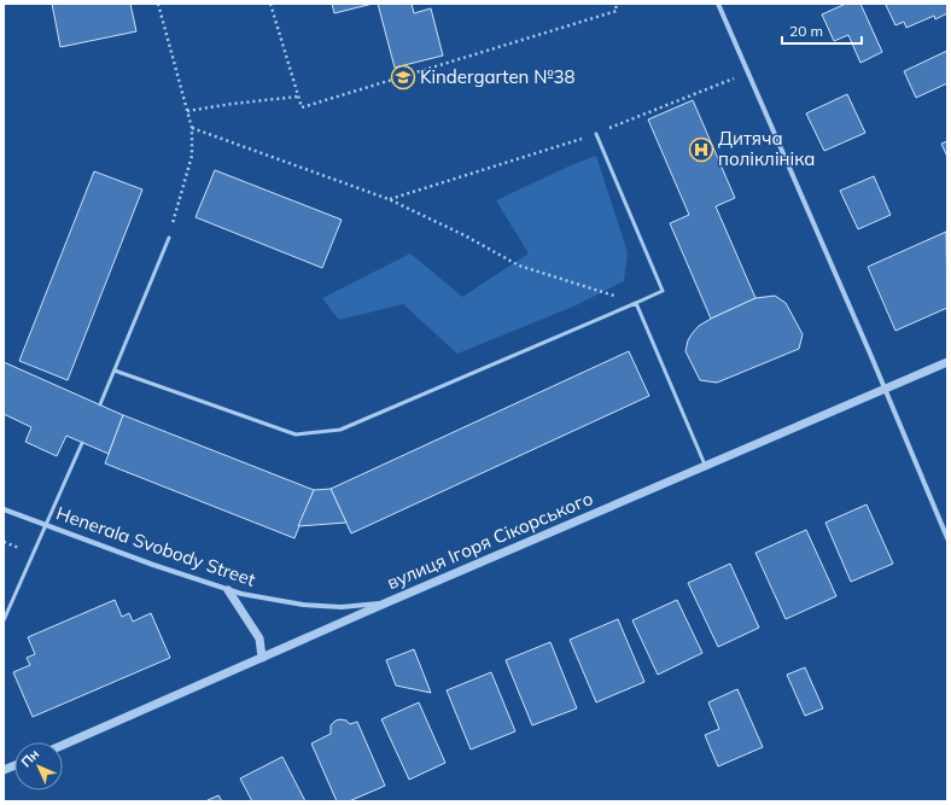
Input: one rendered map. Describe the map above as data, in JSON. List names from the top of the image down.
{
  "streets": {
    "street": ["вулиця Ігоря Сікорського", "Henerala Svobody Street"]
  },
  "crossings": [
    ["вулиця Ігоря Сікорського", "Henerala Svobody Street"]
  ],
  "places": {
    "school or university": ["Kindergarten №38"],
    "hospital": ["Дитяча поліклініка"]
  },
  "scale_bar": "20 m",
  "north": "top left"
}
